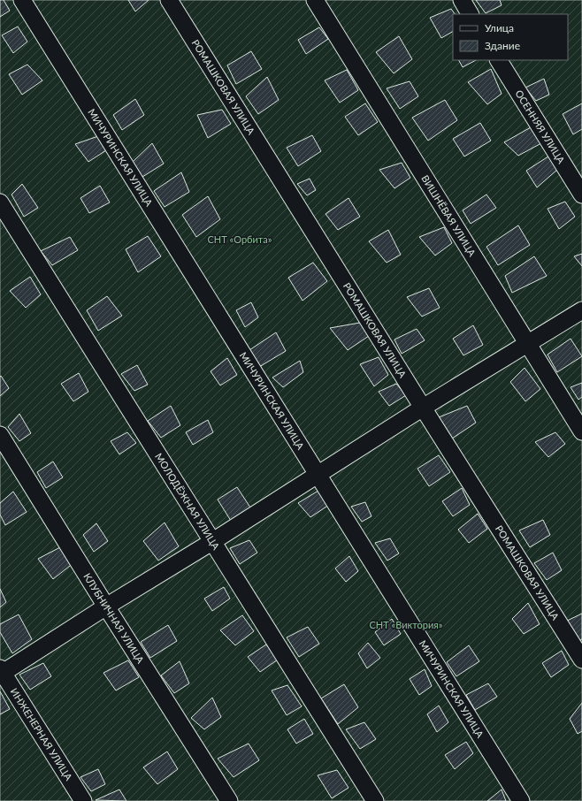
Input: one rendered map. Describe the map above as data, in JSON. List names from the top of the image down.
{
  "streets": {
    "street": [
      "РОМАШКОВАЯ УЛИЦА",
      "ОСЕННЯЯ УЛИЦА",
      "МИЧУРИНСКАЯ УЛИЦА",
      "ВИШНЁВАЯ УЛИЦА",
      "МОЛОДЁЖНАЯ УЛИЦА",
      "КЛУБНИЧНАЯ УЛИЦА",
      "ИНЖЕНЕРНАЯ УЛИЦА"
    ]
  },
  "parks": ["СНТ «Орбита»", "СНТ «Виктория»"],
  "legend": ["Улица", "Здание"]
}
